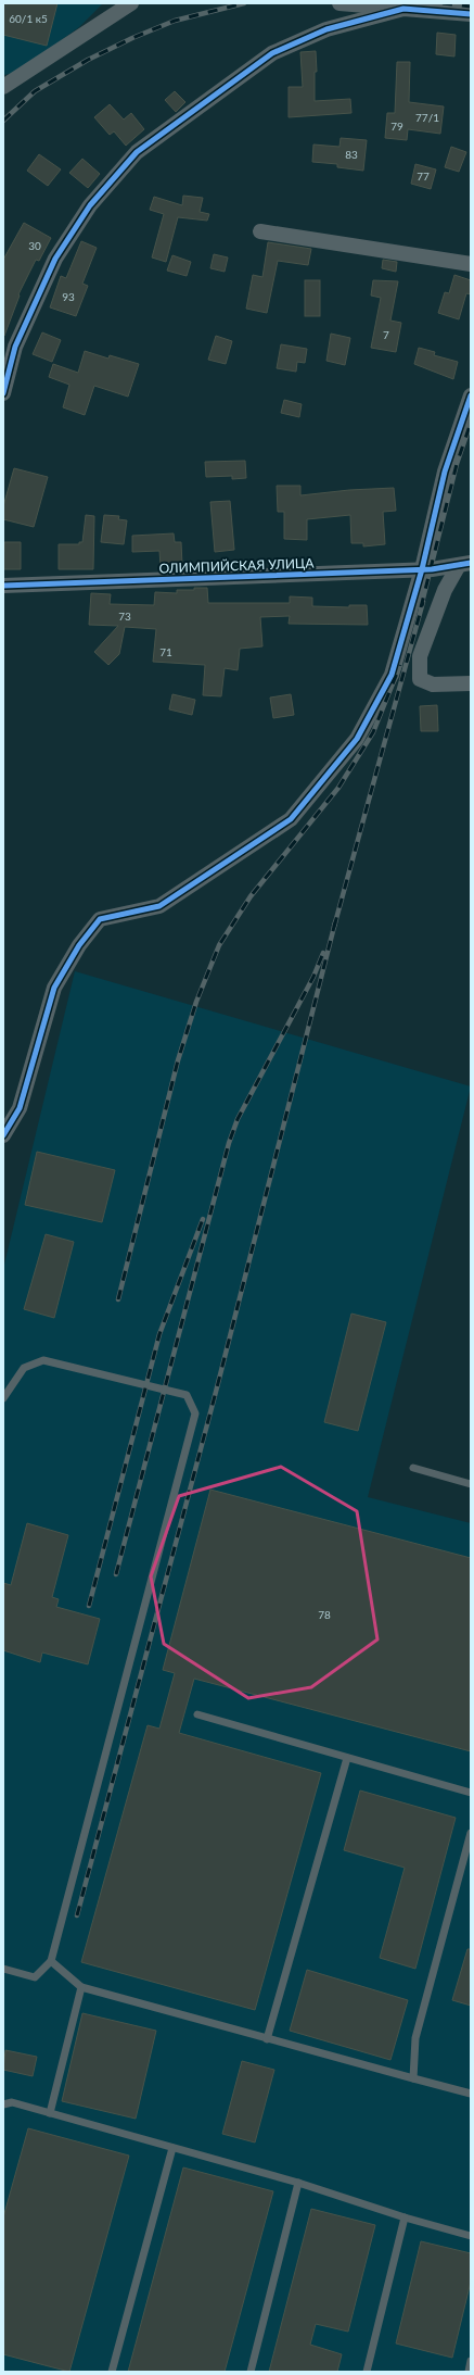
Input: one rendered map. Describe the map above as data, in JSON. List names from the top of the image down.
{
  "streets": {
    "street": ["ОЛИМПИЙСКАЯ УЛИЦА"]
  },
  "house_numbers": [
    "60/1 к5",
    "77/1",
    "79",
    "83",
    "77",
    "30",
    "93",
    "7",
    "73",
    "71",
    "78"
  ]
}
